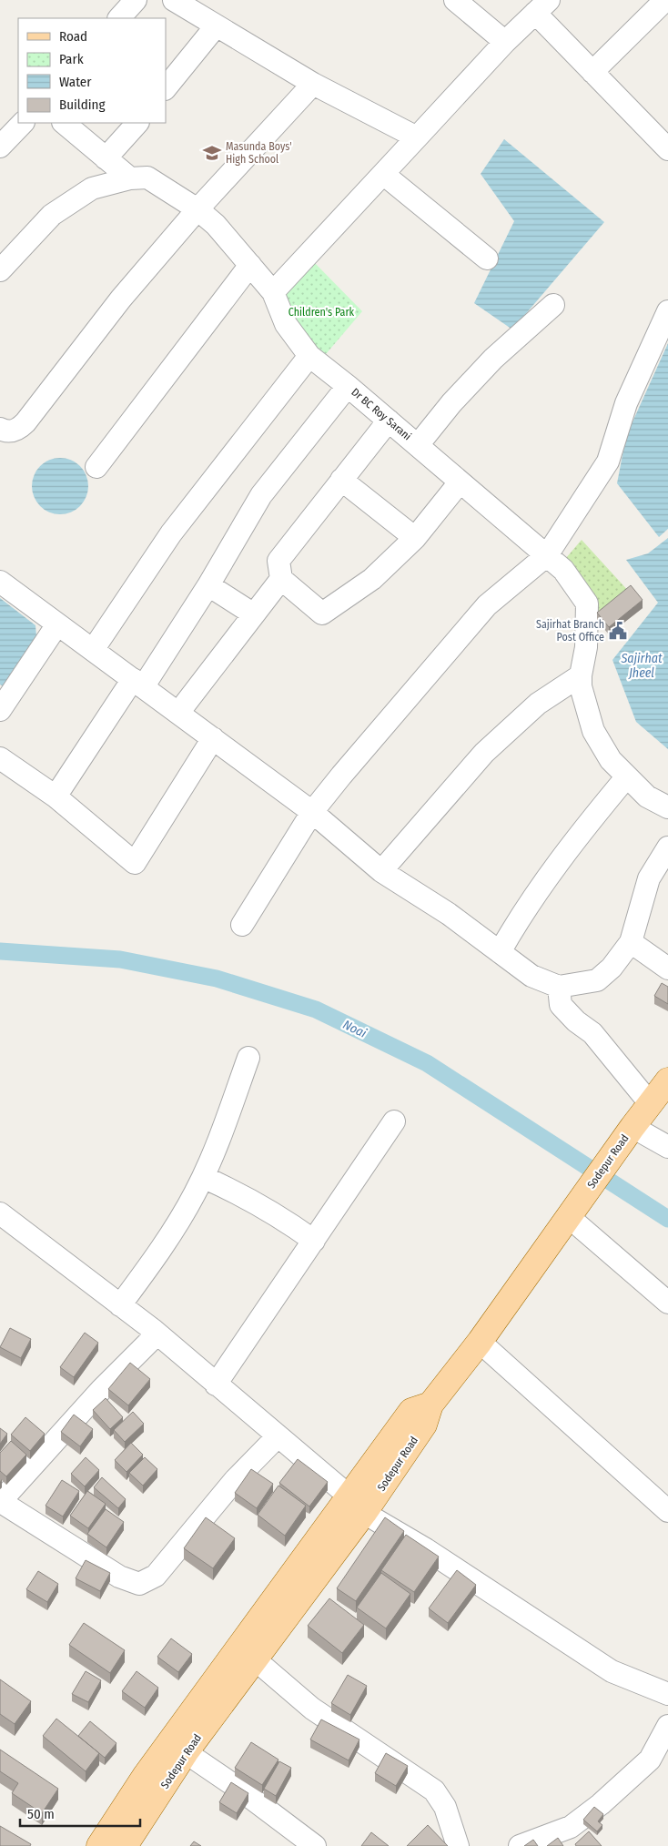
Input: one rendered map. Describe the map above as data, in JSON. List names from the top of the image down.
{
  "streets": {
    "main road": ["Sodepur Road"],
    "street": ["Dr BC Roy Sarani"]
  },
  "water": ["Sajirhat Jheel", "Noai"],
  "parks": ["Children's Park"],
  "places": {
    "school or university": ["Masunda Boys' High School"],
    "public building": ["Sajirhat Branch Post Office"]
  },
  "legend": [
    "Road",
    "Park",
    "Water",
    "Building"
  ],
  "scale_bar": "50 m"
}
